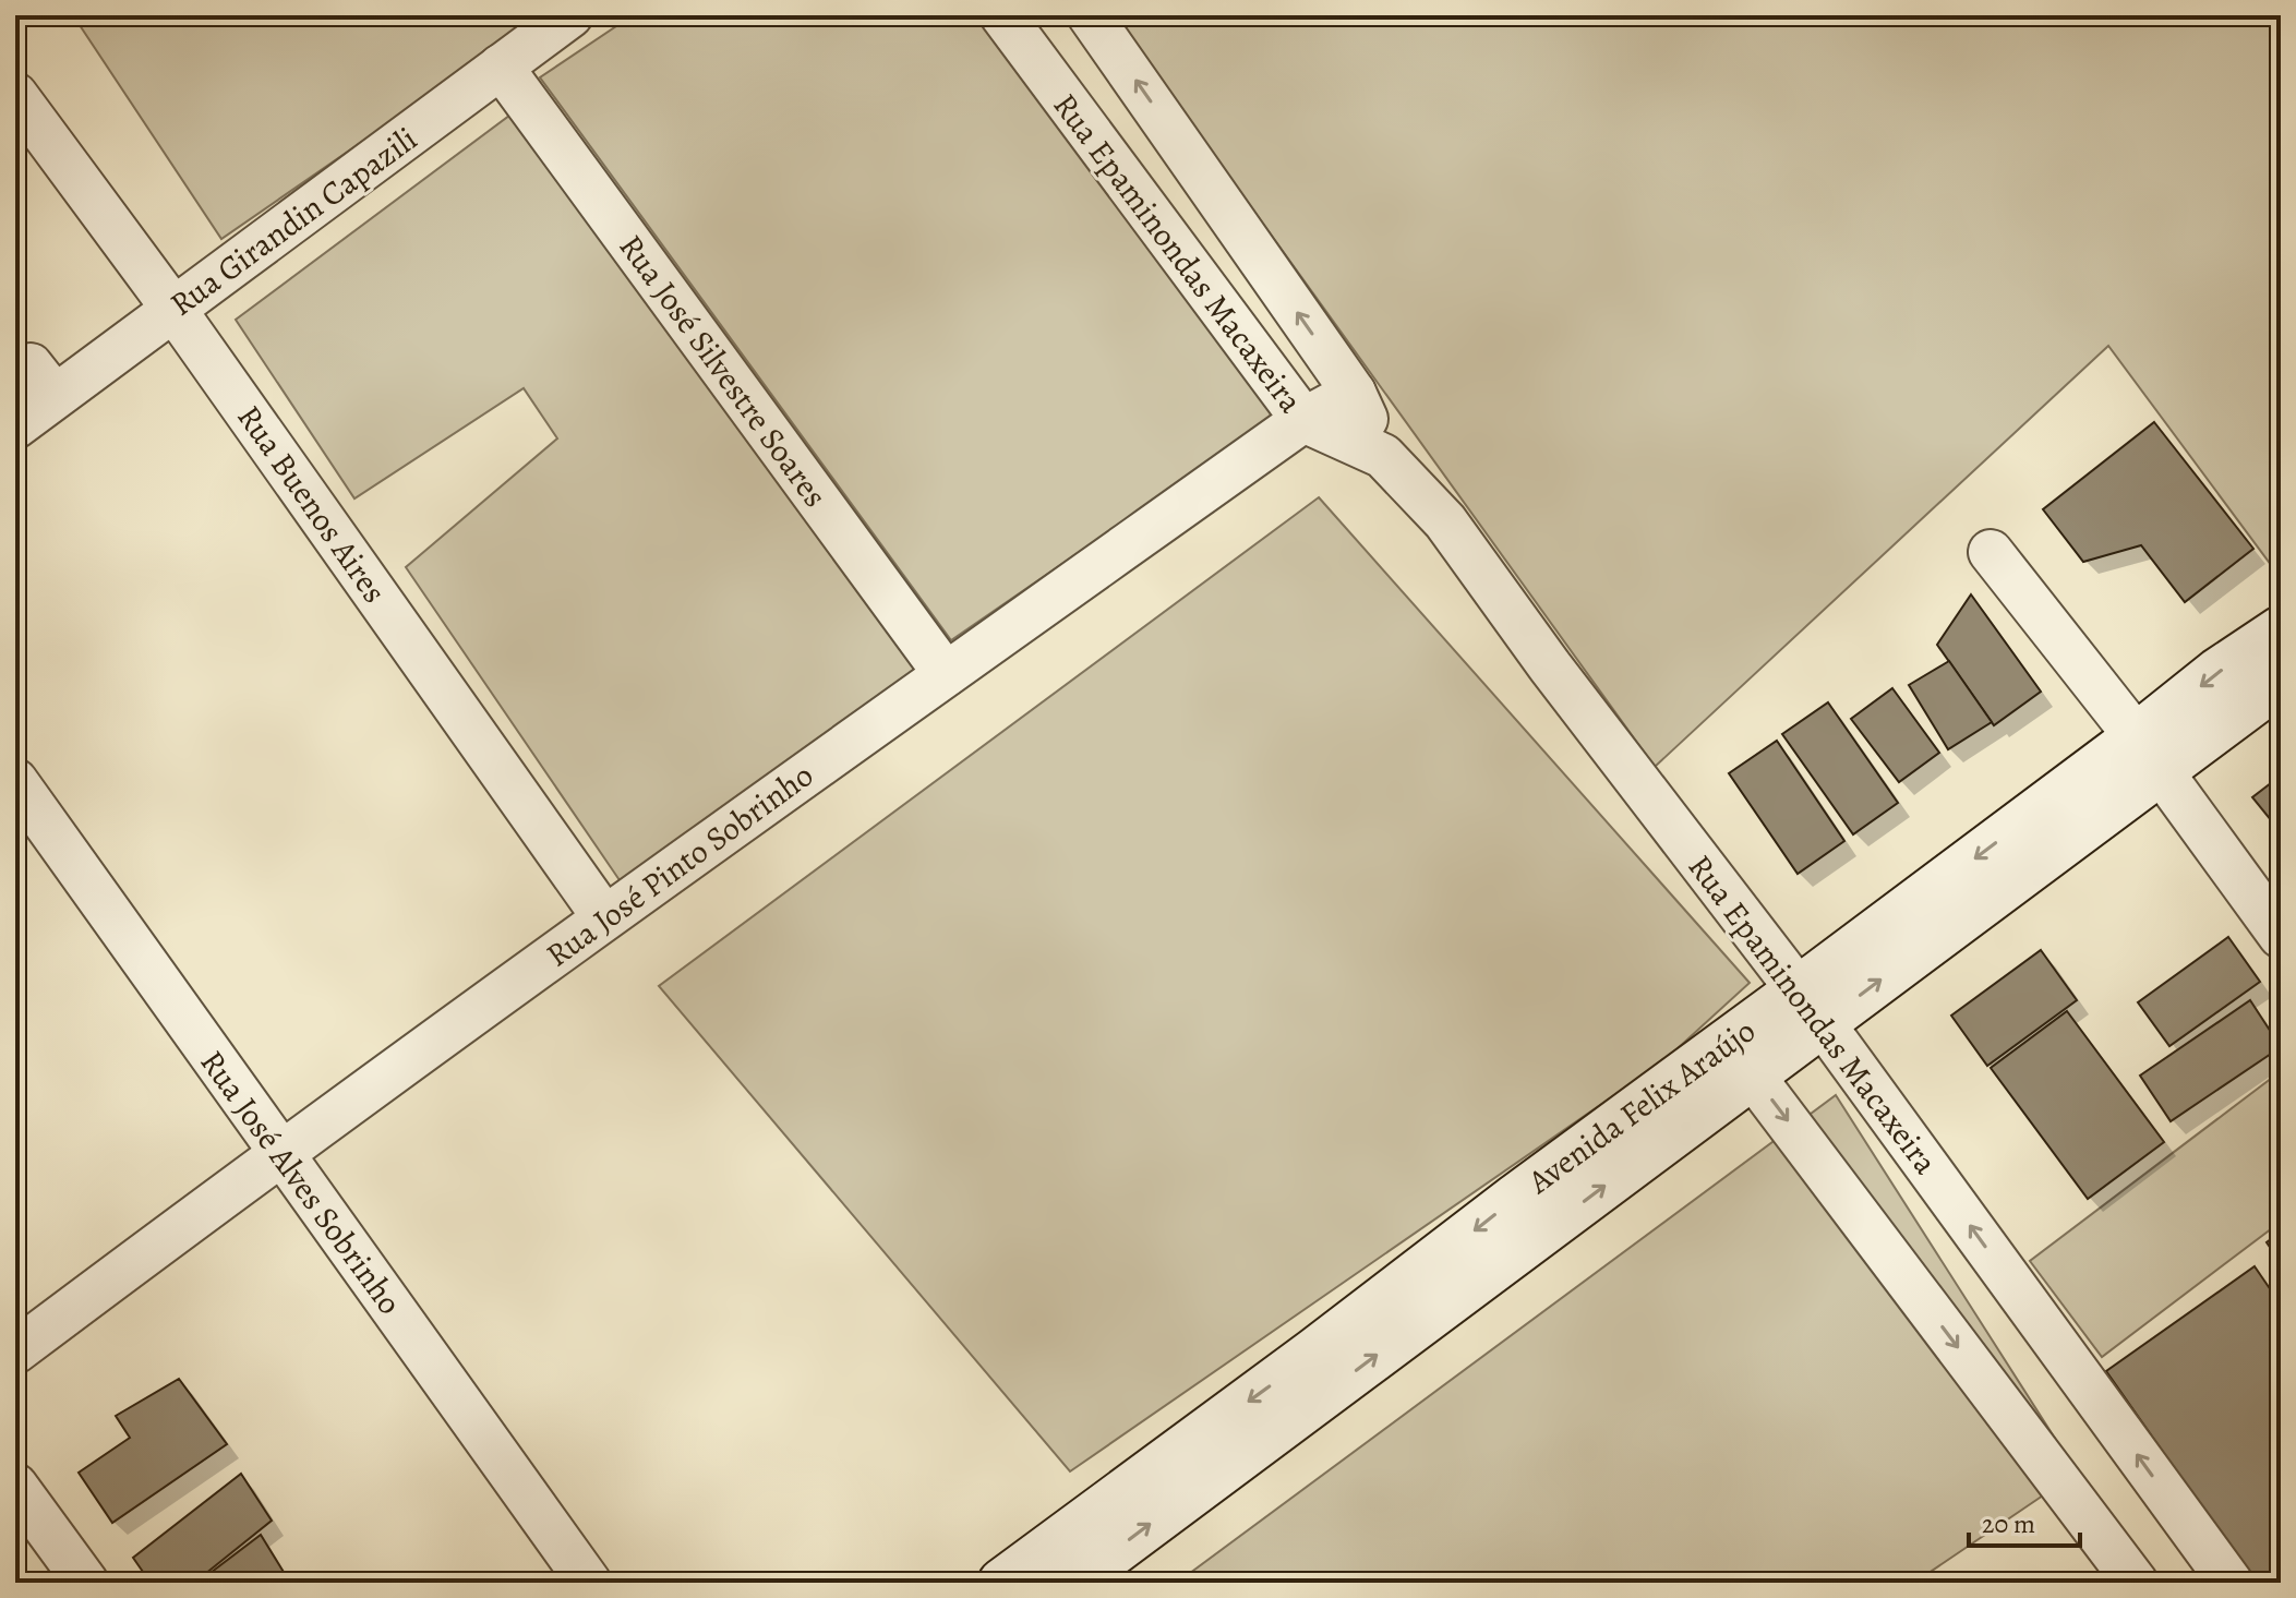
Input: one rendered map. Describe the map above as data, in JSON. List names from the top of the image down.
{
  "streets": {
    "main road": ["Avenida Felix Araújo"],
    "street": [
      "Rua Girandin Capazili",
      "Rua Epaminondas Macaxeira",
      "Rua José Silvestre Soares",
      "Rua Buenos Aires",
      "Rua José Pinto Sobrinho",
      "Rua José Alves Sobrinho"
    ]
  },
  "crossings": [
    ["Rua Girandin Capazili", "Rua José Silvestre Soares"],
    ["Rua Girandin Capazili", "Rua Buenos Aires"],
    ["Rua Epaminondas Macaxeira", "Rua José Pinto Sobrinho"],
    ["Rua Epaminondas Macaxeira", "Avenida Felix Araújo"],
    ["Rua José Silvestre Soares", "Rua José Pinto Sobrinho"],
    ["Rua Buenos Aires", "Rua José Pinto Sobrinho"],
    ["Rua José Pinto Sobrinho", "Rua José Alves Sobrinho"]
  ],
  "scale_bar": "20 m"
}
